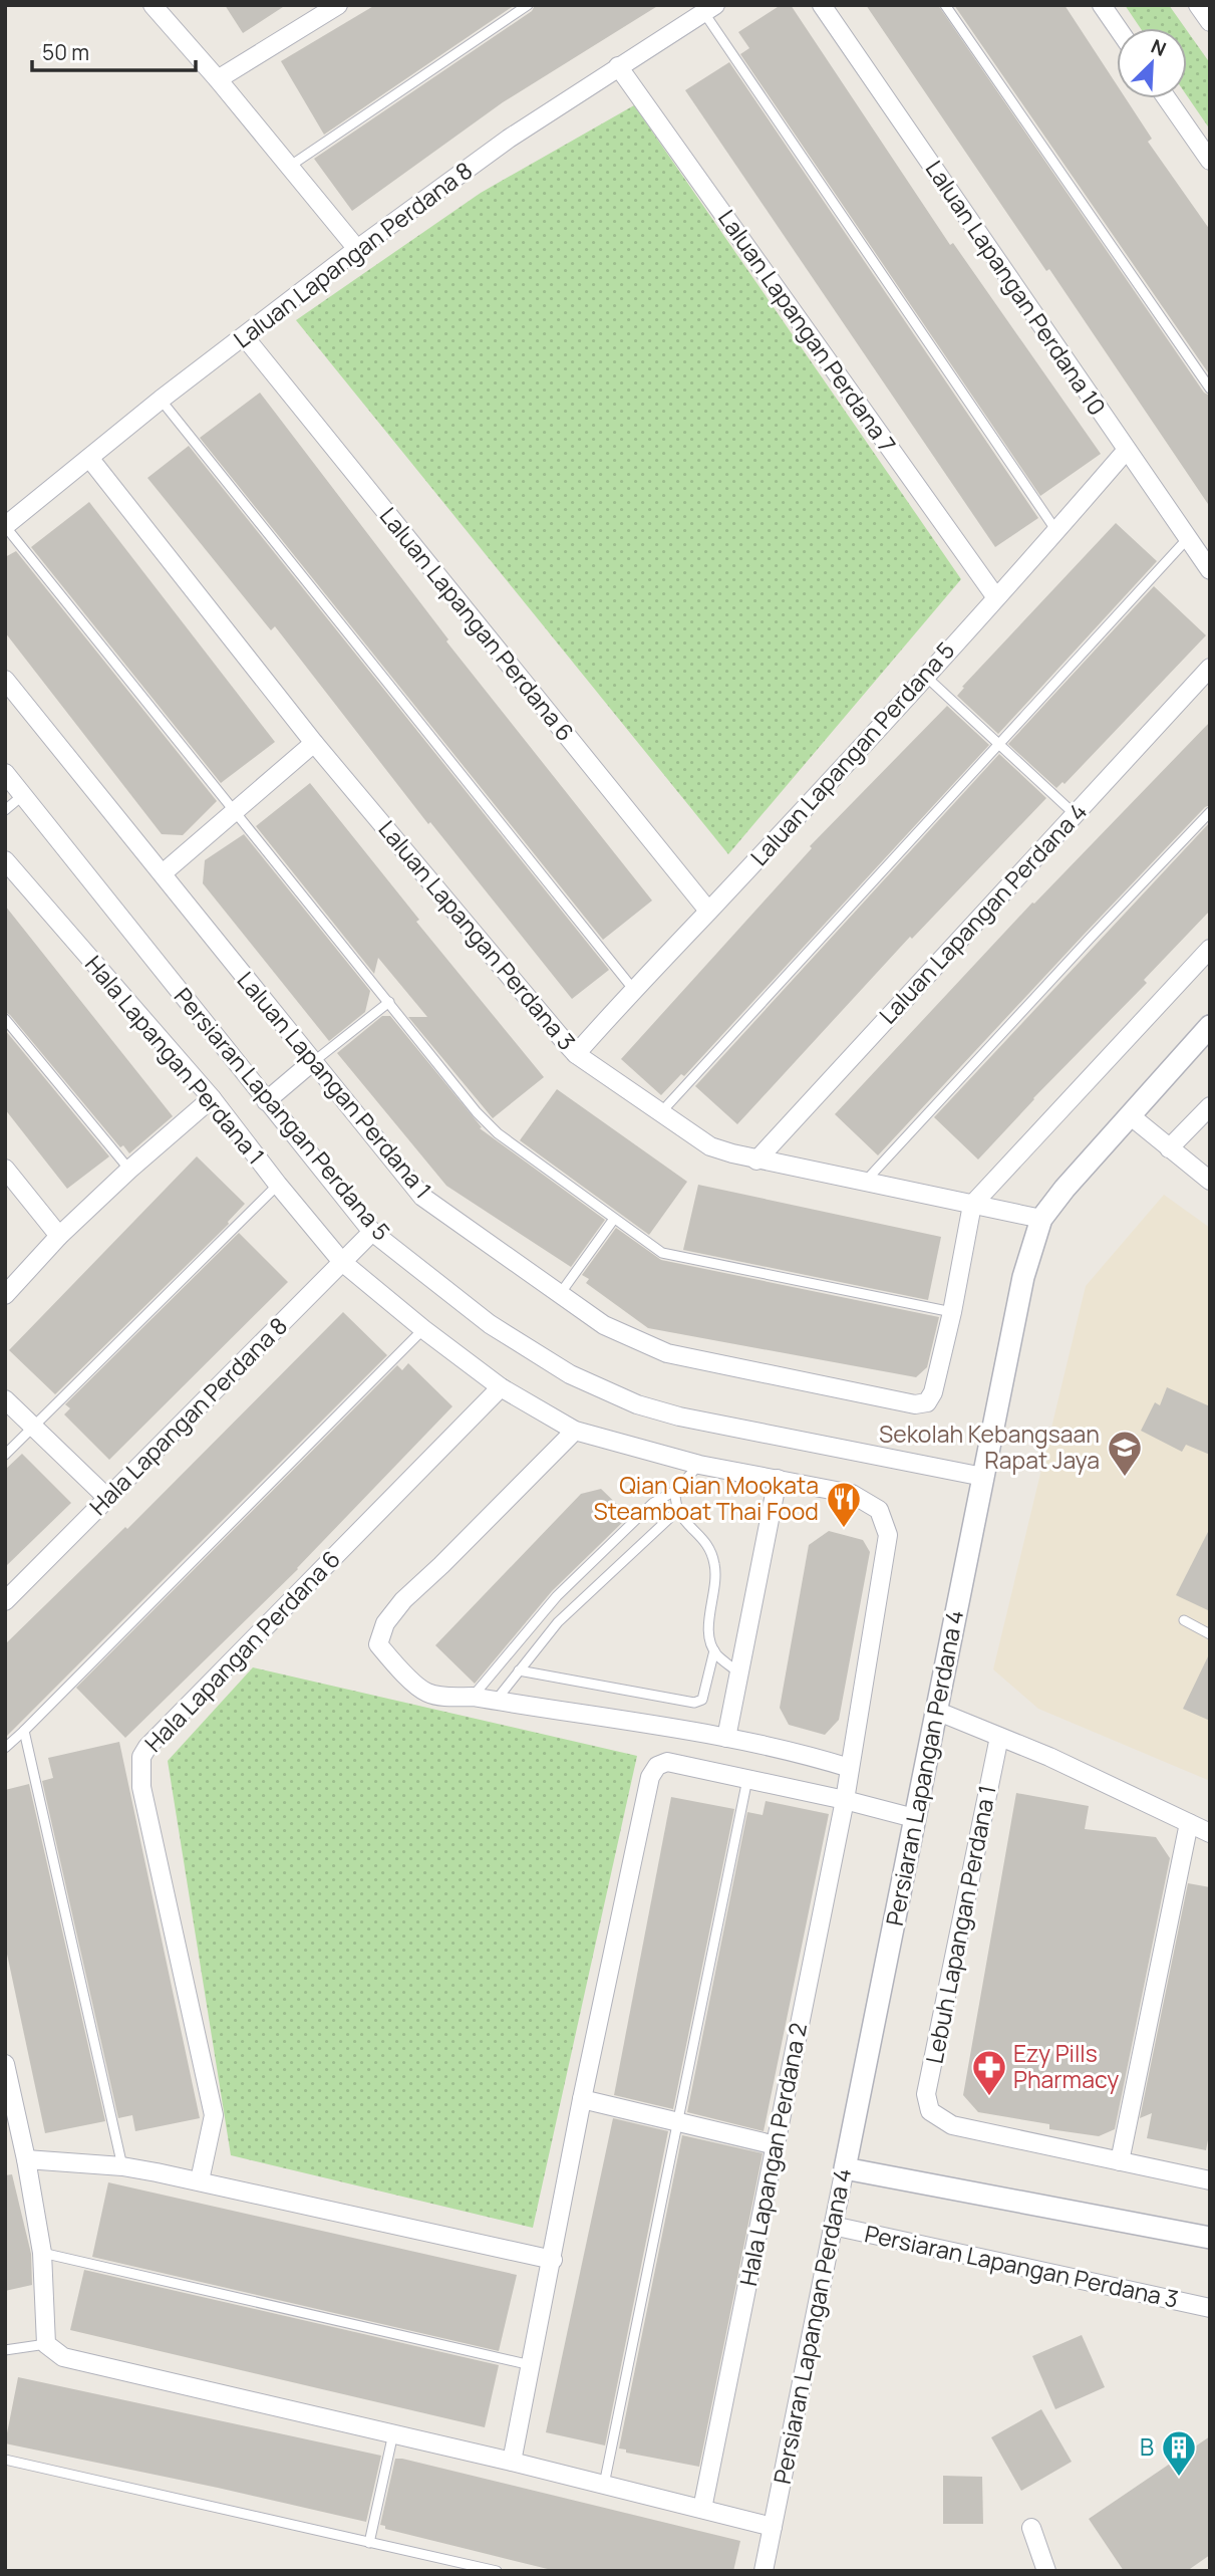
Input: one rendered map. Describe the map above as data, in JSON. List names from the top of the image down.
{
  "streets": {
    "street": [
      "Laluan Lapangan Perdana 8",
      "Laluan Lapangan Perdana 10",
      "Laluan Lapangan Perdana 7",
      "Laluan Lapangan Perdana 6",
      "Laluan Lapangan Perdana 5",
      "Laluan Lapangan Perdana 4",
      "Laluan Lapangan Perdana 3",
      "Hala Lapangan Perdana 1",
      "Laluan Lapangan Perdana 1",
      "Persiaran Lapangan Perdana 5",
      "Hala Lapangan Perdana 8",
      "Hala Lapangan Perdana 6",
      "Persiaran Lapangan Perdana 4",
      "Lebuh Lapangan Perdana 1",
      "Hala Lapangan Perdana 2",
      "Persiaran Lapangan Perdana 3"
    ]
  },
  "crossings": [
    ["Laluan Lapangan Perdana 8", "Laluan Lapangan Perdana 7"],
    ["Laluan Lapangan Perdana 8", "Laluan Lapangan Perdana 6"],
    ["Laluan Lapangan Perdana 8", "Laluan Lapangan Perdana 3"],
    ["Laluan Lapangan Perdana 10", "Laluan Lapangan Perdana 5"],
    ["Laluan Lapangan Perdana 7", "Laluan Lapangan Perdana 5"],
    ["Laluan Lapangan Perdana 6", "Laluan Lapangan Perdana 5"],
    ["Laluan Lapangan Perdana 5", "Laluan Lapangan Perdana 3"],
    ["Laluan Lapangan Perdana 4", "Laluan Lapangan Perdana 3"],
    ["Laluan Lapangan Perdana 3", "Laluan Lapangan Perdana 1"],
    ["Laluan Lapangan Perdana 3", "Persiaran Lapangan Perdana 4"],
    ["Hala Lapangan Perdana 1", "Hala Lapangan Perdana 8"],
    ["Hala Lapangan Perdana 1", "Hala Lapangan Perdana 6"],
    ["Hala Lapangan Perdana 1", "Hala Lapangan Perdana 2"],
    ["Persiaran Lapangan Perdana 5", "Hala Lapangan Perdana 8"],
    ["Persiaran Lapangan Perdana 5", "Persiaran Lapangan Perdana 4"],
    ["Persiaran Lapangan Perdana 4", "Persiaran Lapangan Perdana 3"]
  ],
  "places": {
    "school or university": ["Sekolah Kebangsaan Rapat Jaya"],
    "restaurant": ["Qian Qian Mookata Steamboat Thai Food"],
    "pharmacy": ["Ezy Pills Pharmacy"],
    "building": ["B"]
  },
  "scale_bar": "50 m",
  "north": "top right"
}
